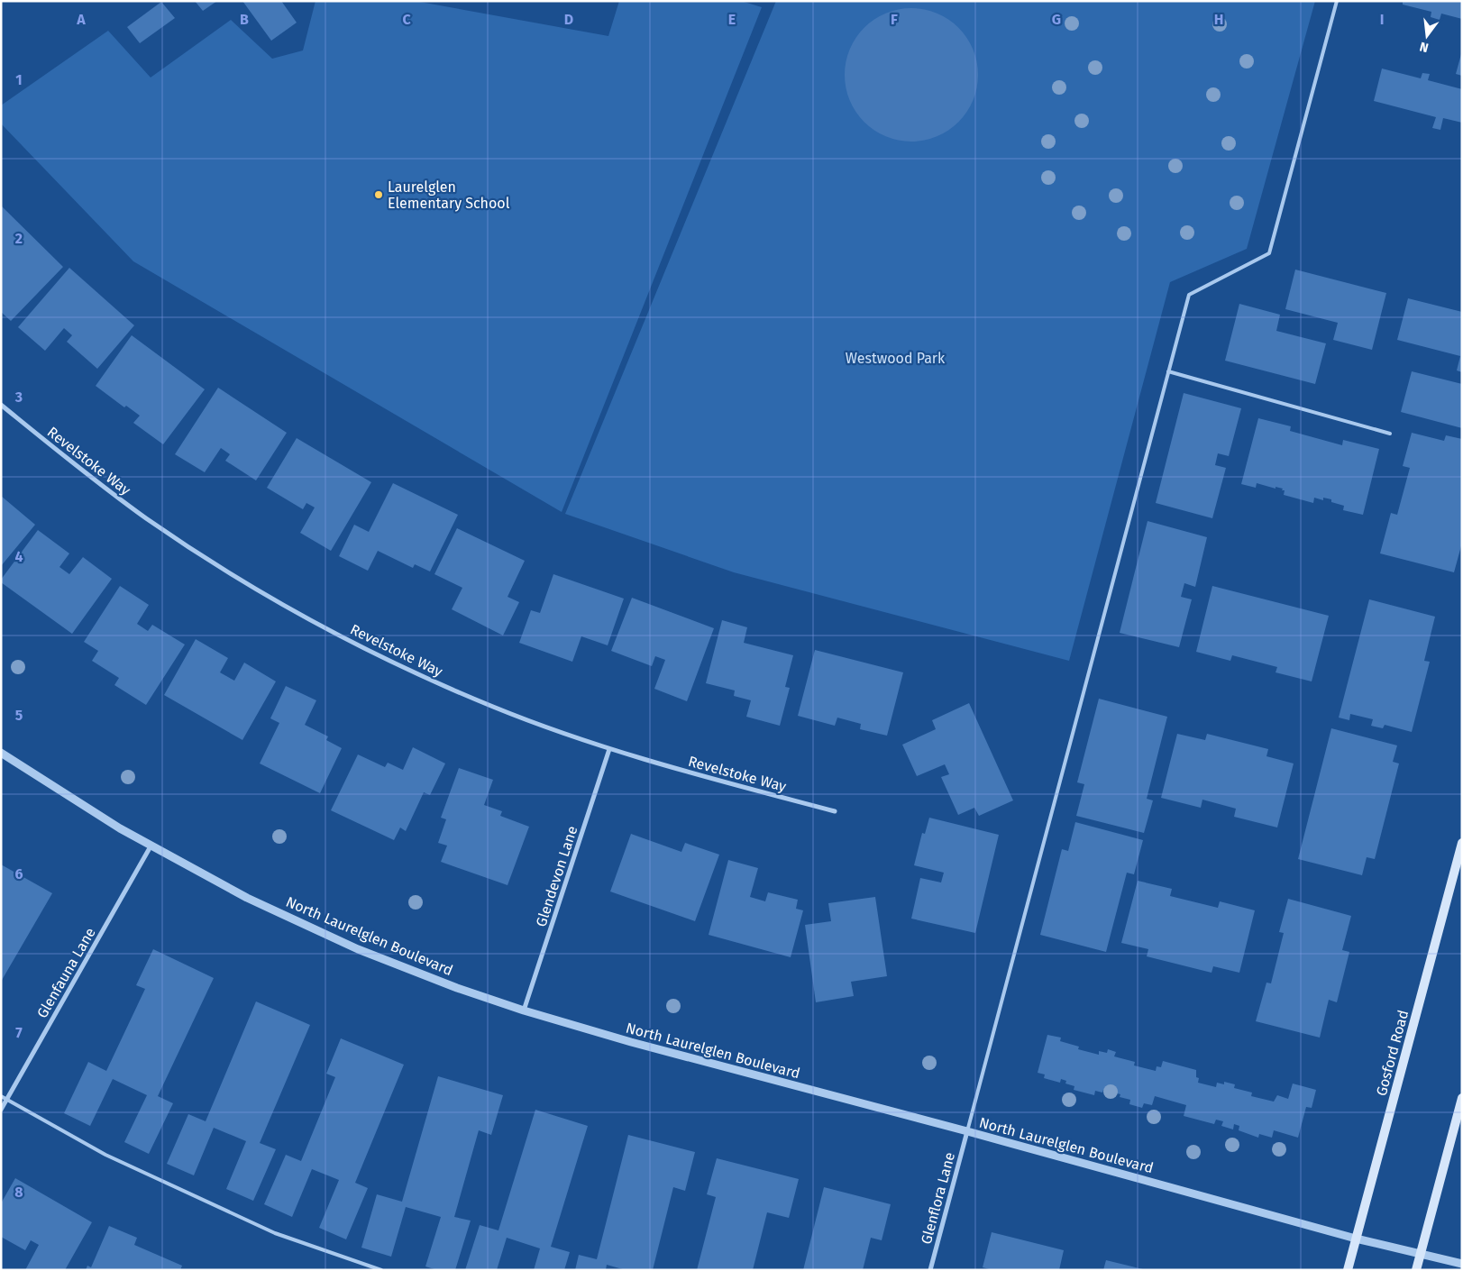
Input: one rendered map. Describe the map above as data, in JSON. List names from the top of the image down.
{
  "streets": {
    "main road": ["Gosford Road"],
    "street": [
      "Revelstoke Way",
      "Glendevon Lane",
      "North Laurelglen Boulevard",
      "Glenfauna Lane",
      "Glenflora Lane"
    ]
  },
  "crossings": [
    ["Revelstoke Way", "Glendevon Lane"],
    ["Glendevon Lane", "North Laurelglen Boulevard"],
    ["North Laurelglen Boulevard", "Glenfauna Lane"],
    ["North Laurelglen Boulevard", "Gosford Road"],
    ["North Laurelglen Boulevard", "Glenflora Lane"]
  ],
  "parks": ["Westwood Park"],
  "places": ["Laurelglen Elementary School"],
  "north": "bottom",
  "grid": {
    "columns": [
      "A",
      "B",
      "C",
      "D",
      "E",
      "F",
      "G",
      "H",
      "I"
    ],
    "rows": [
      "1",
      "2",
      "3",
      "4",
      "5",
      "6",
      "7",
      "8"
    ]
  }
}
